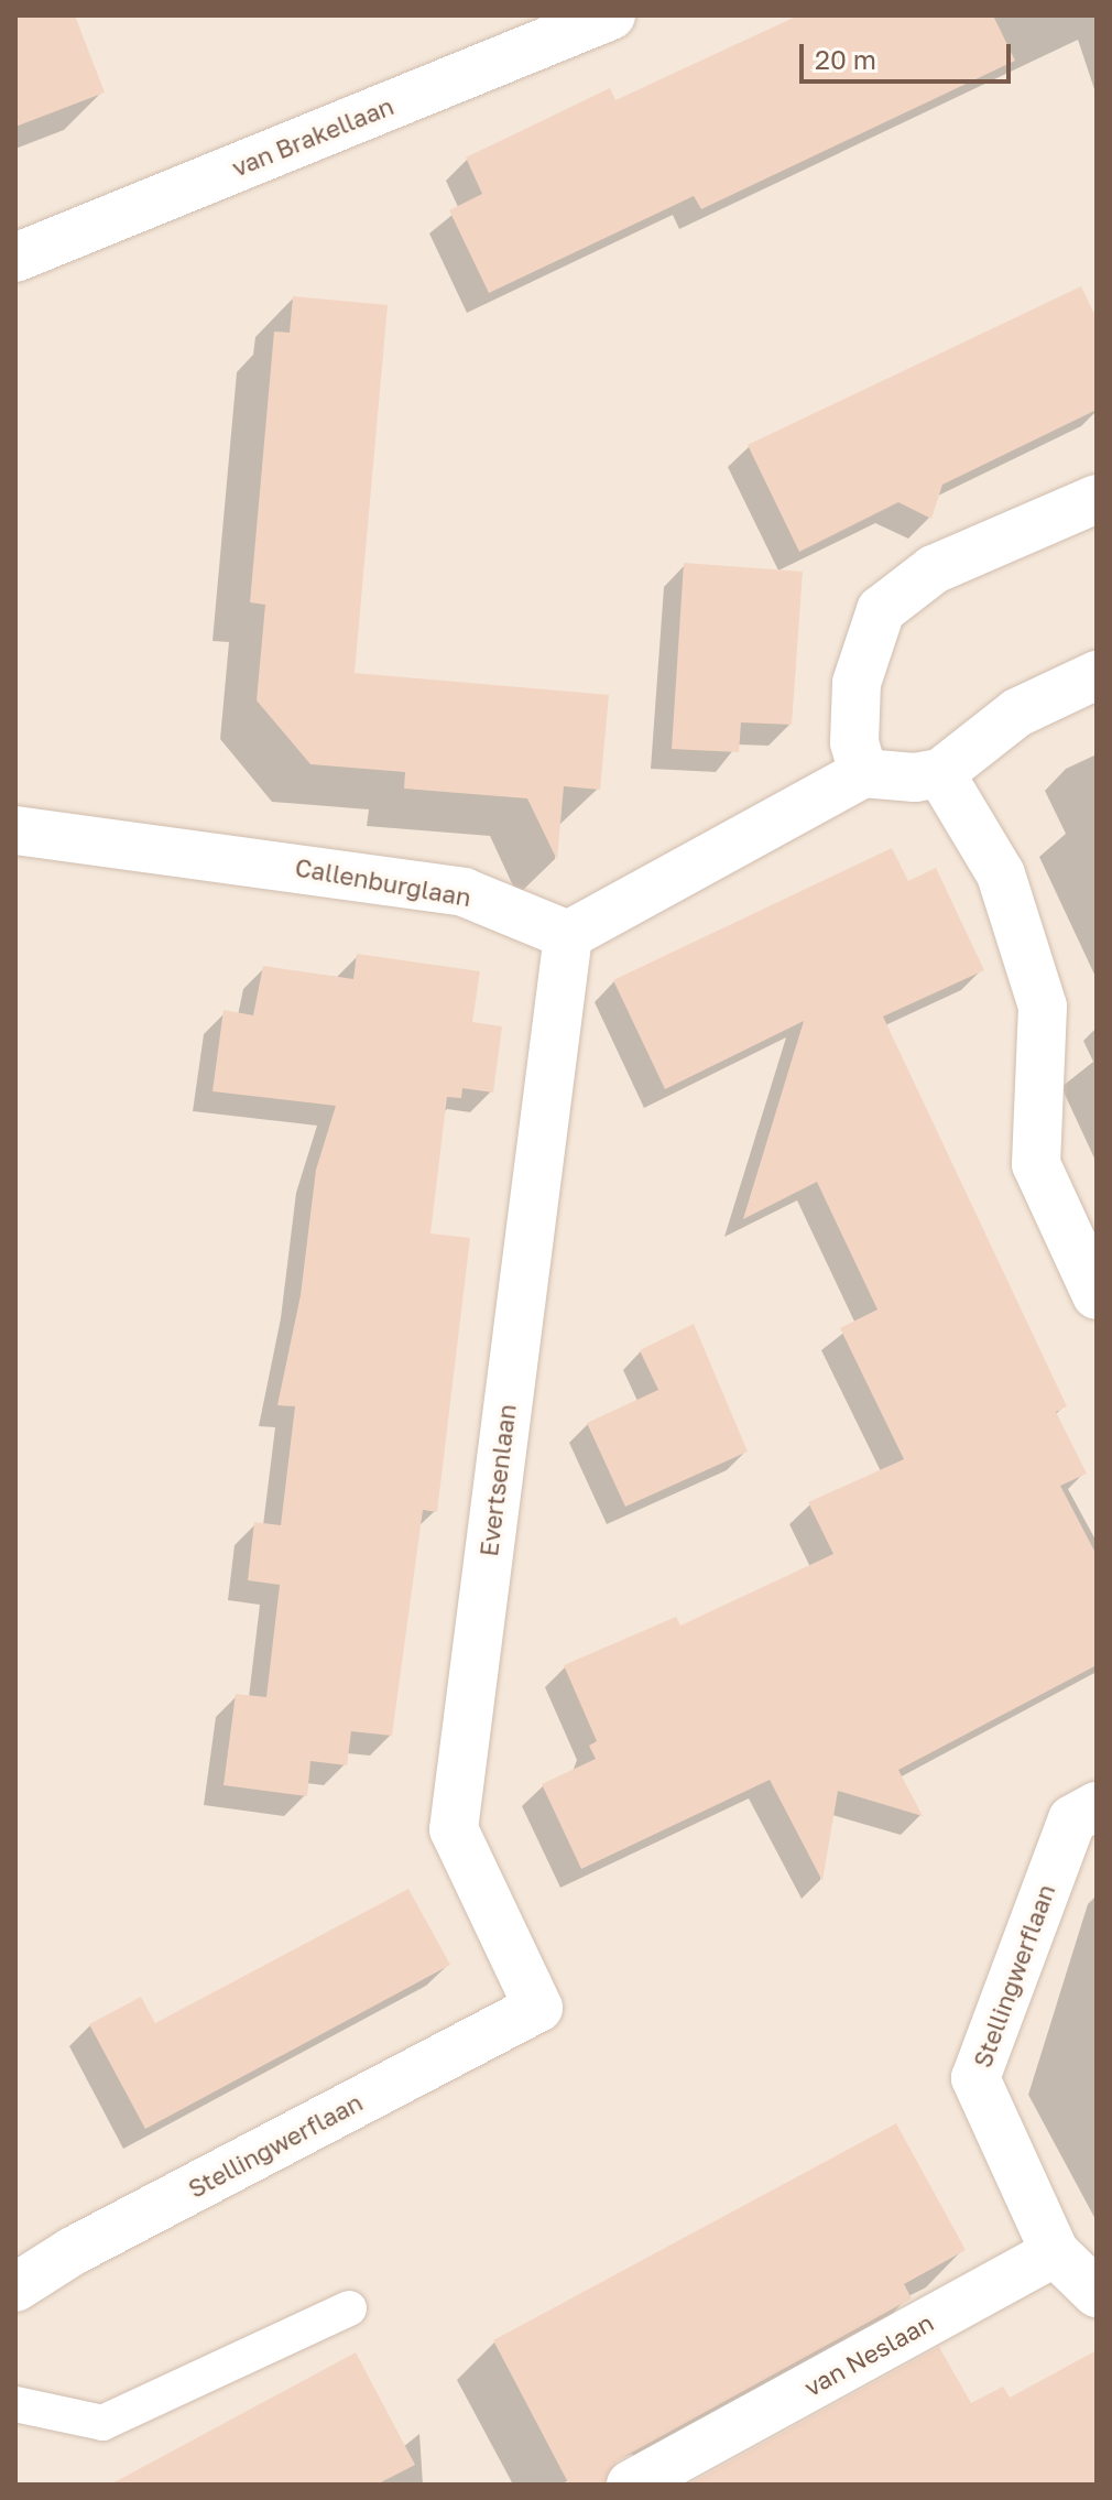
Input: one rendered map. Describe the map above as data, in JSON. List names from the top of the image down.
{
  "streets": {
    "street": [
      "van Brakellaan",
      "Callenburglaan",
      "Evertsenlaan",
      "Stellingwerflaan",
      "van Neslaan"
    ]
  },
  "crossings": [
    ["Callenburglaan", "Evertsenlaan"],
    ["Evertsenlaan", "Stellingwerflaan"],
    ["Stellingwerflaan", "van Neslaan"]
  ],
  "scale_bar": "20 m"
}
